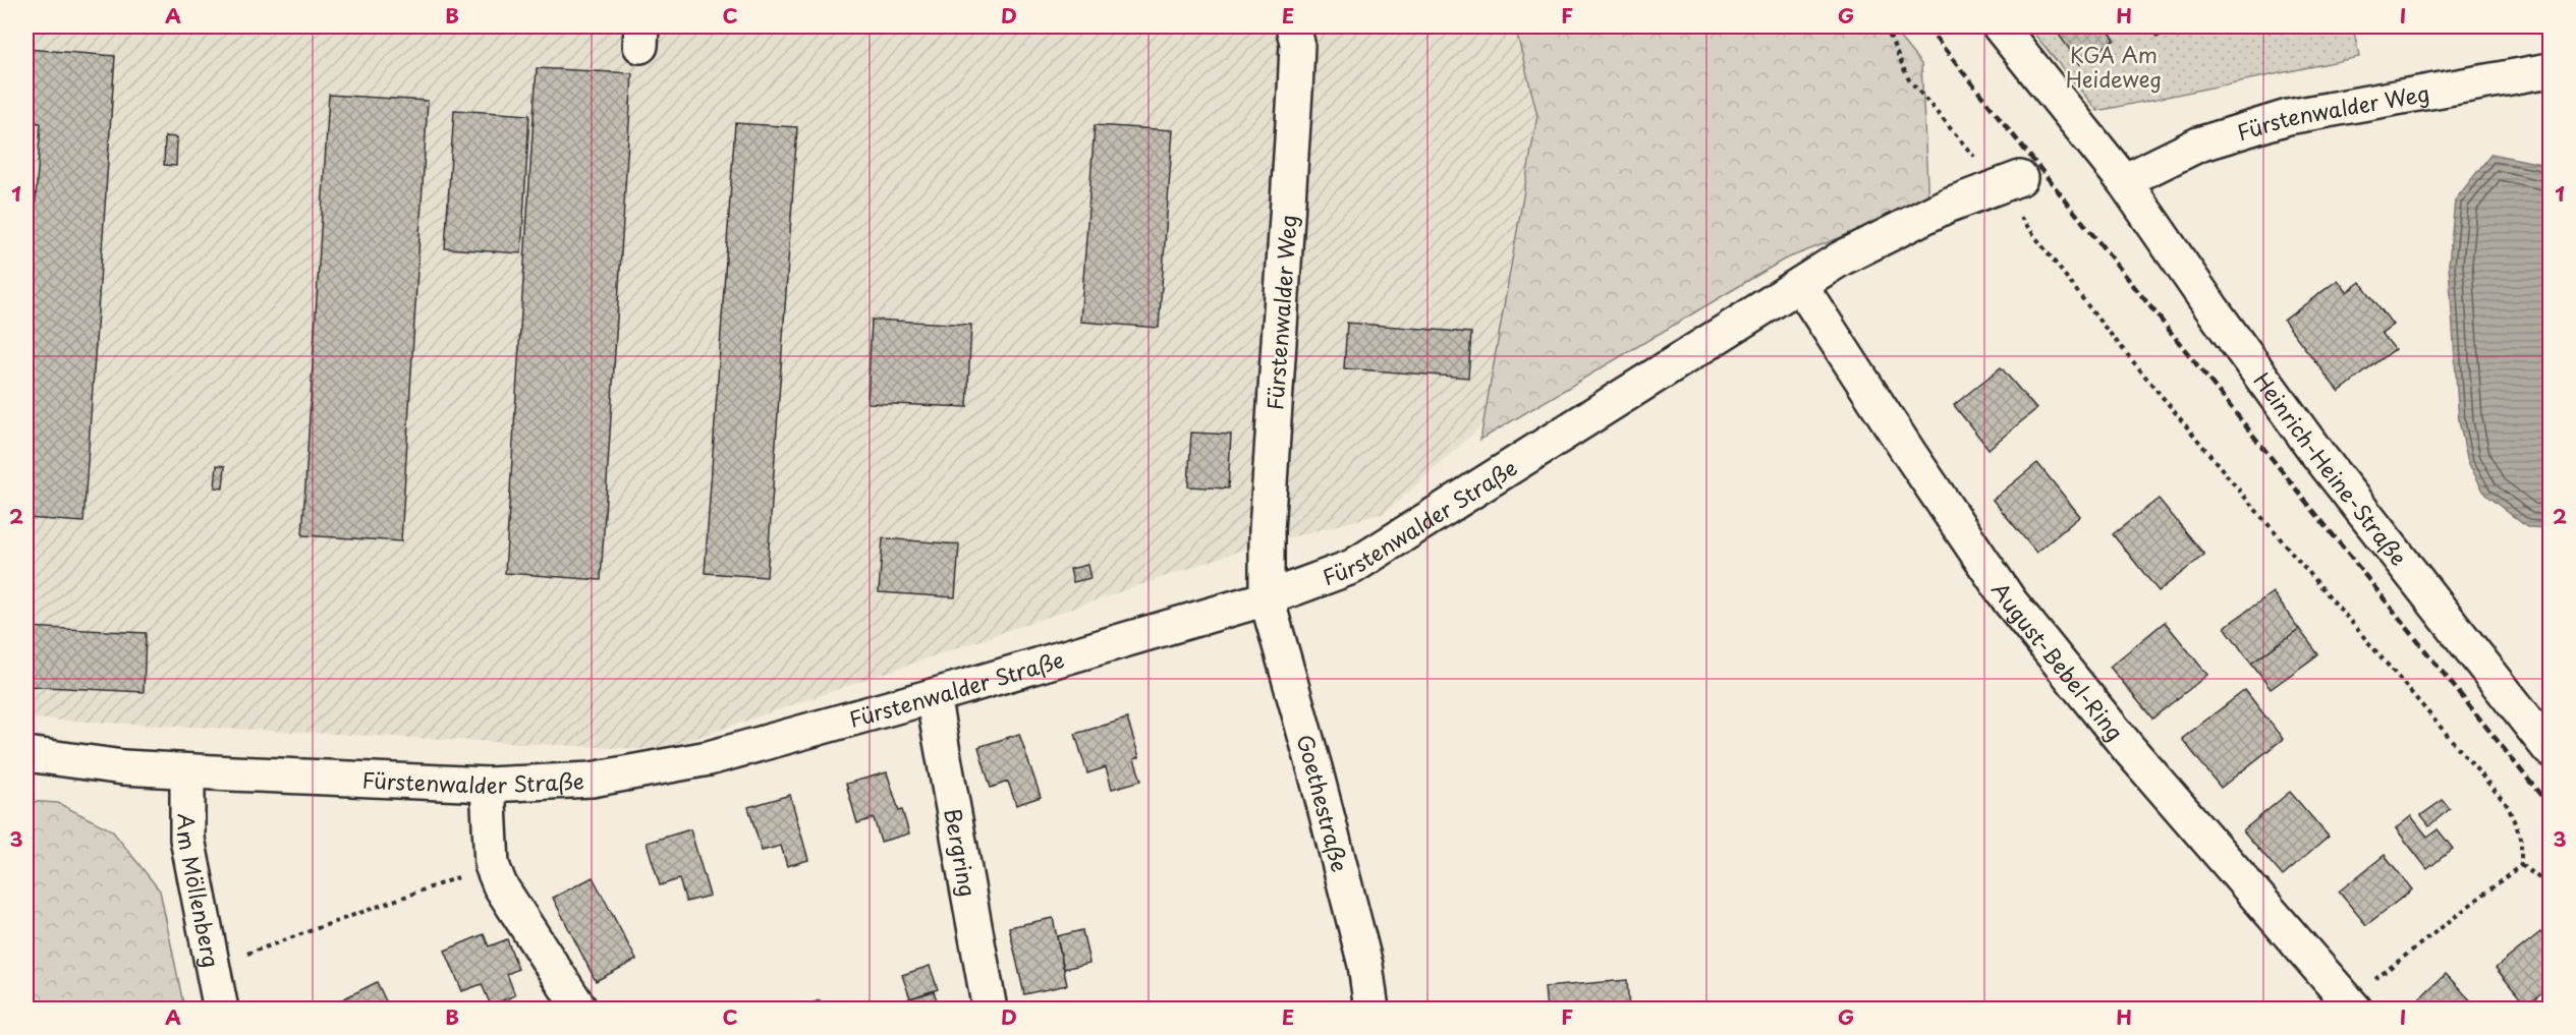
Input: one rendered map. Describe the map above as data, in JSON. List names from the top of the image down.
{
  "streets": {
    "street": [
      "Fürstenwalder Weg",
      "Heinrich-Heine-Straße",
      "Fürstenwalder Straße",
      "August-Bebel-Ring",
      "Goethestraße",
      "Bergring",
      "Am Möllenberg"
    ]
  },
  "crossings": [
    ["Fürstenwalder Weg", "Heinrich-Heine-Straße"],
    ["Fürstenwalder Weg", "Fürstenwalder Straße"],
    ["Fürstenwalder Weg", "Goethestraße"],
    ["Fürstenwalder Straße", "August-Bebel-Ring"],
    ["Fürstenwalder Straße", "Goethestraße"],
    ["Fürstenwalder Straße", "Bergring"],
    ["Fürstenwalder Straße", "Am Möllenberg"]
  ],
  "parks": ["KGA Am Heideweg"],
  "grid": {
    "columns": [
      "A",
      "B",
      "C",
      "D",
      "E",
      "F",
      "G",
      "H",
      "I"
    ],
    "rows": ["1", "2", "3"]
  }
}
